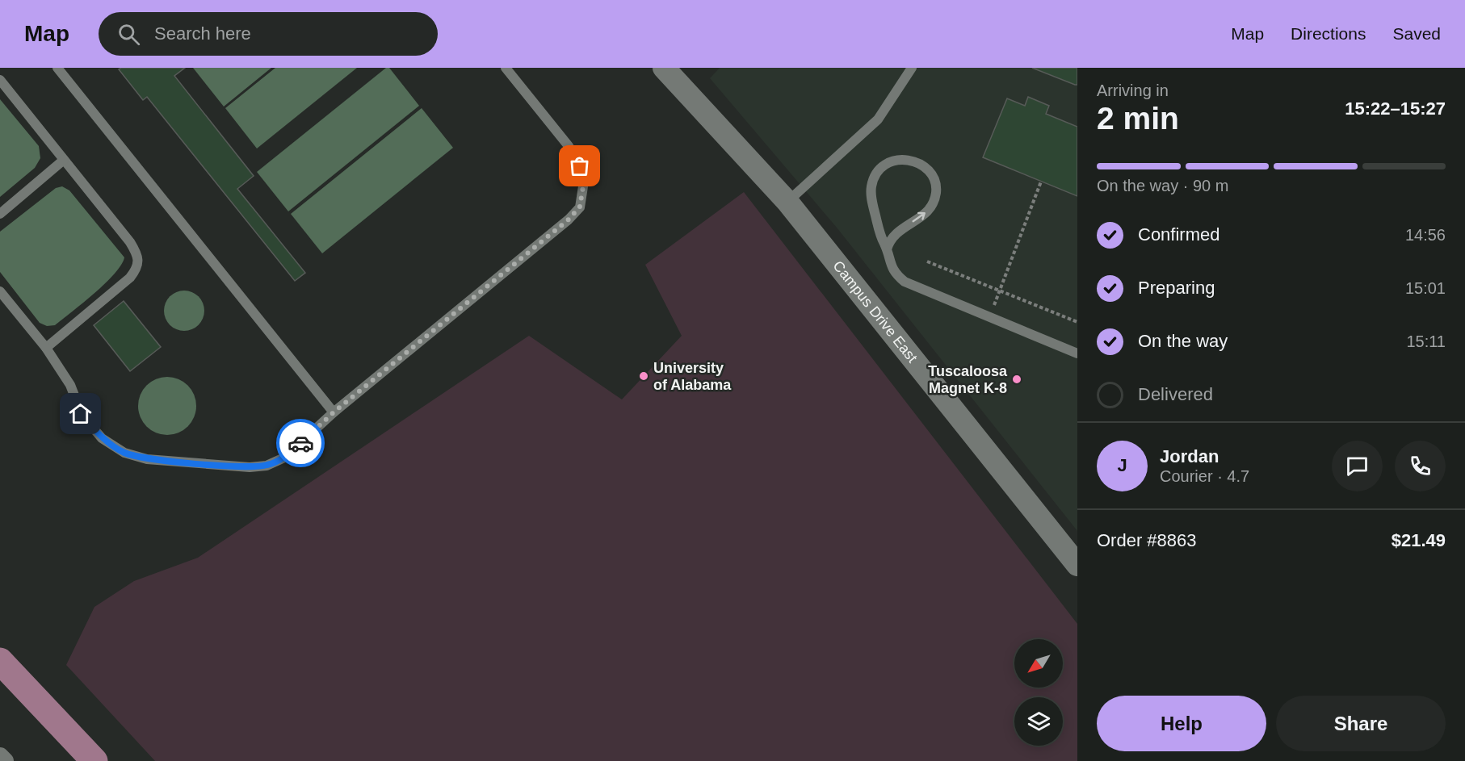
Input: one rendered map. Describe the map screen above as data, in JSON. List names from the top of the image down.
{
  "streets": {
    "street": ["Campus Drive East"]
  },
  "places": ["University of Alabama", "Tuscaloosa Magnet K-8"],
  "north": "bottom left",
  "page": {
    "header": "Map",
    "search": "Search here",
    "nav": ["Map", "Directions", "Saved"],
    "heading": ["2 min", "Arriving in", "15:22–15:27"],
    "panel": [
      "Jordan",
      "Courier · 4.7",
      "Order #8863",
      "$21.49"
    ],
    "bar": "On the way · 90 m",
    "list": [
      ["Confirmed", "14:56"],
      ["Preparing", "15:01"],
      ["On the way", "15:11"],
      "Delivered"
    ],
    "round": "J",
    "buttons": ["Help", "Share"]
  }
}
